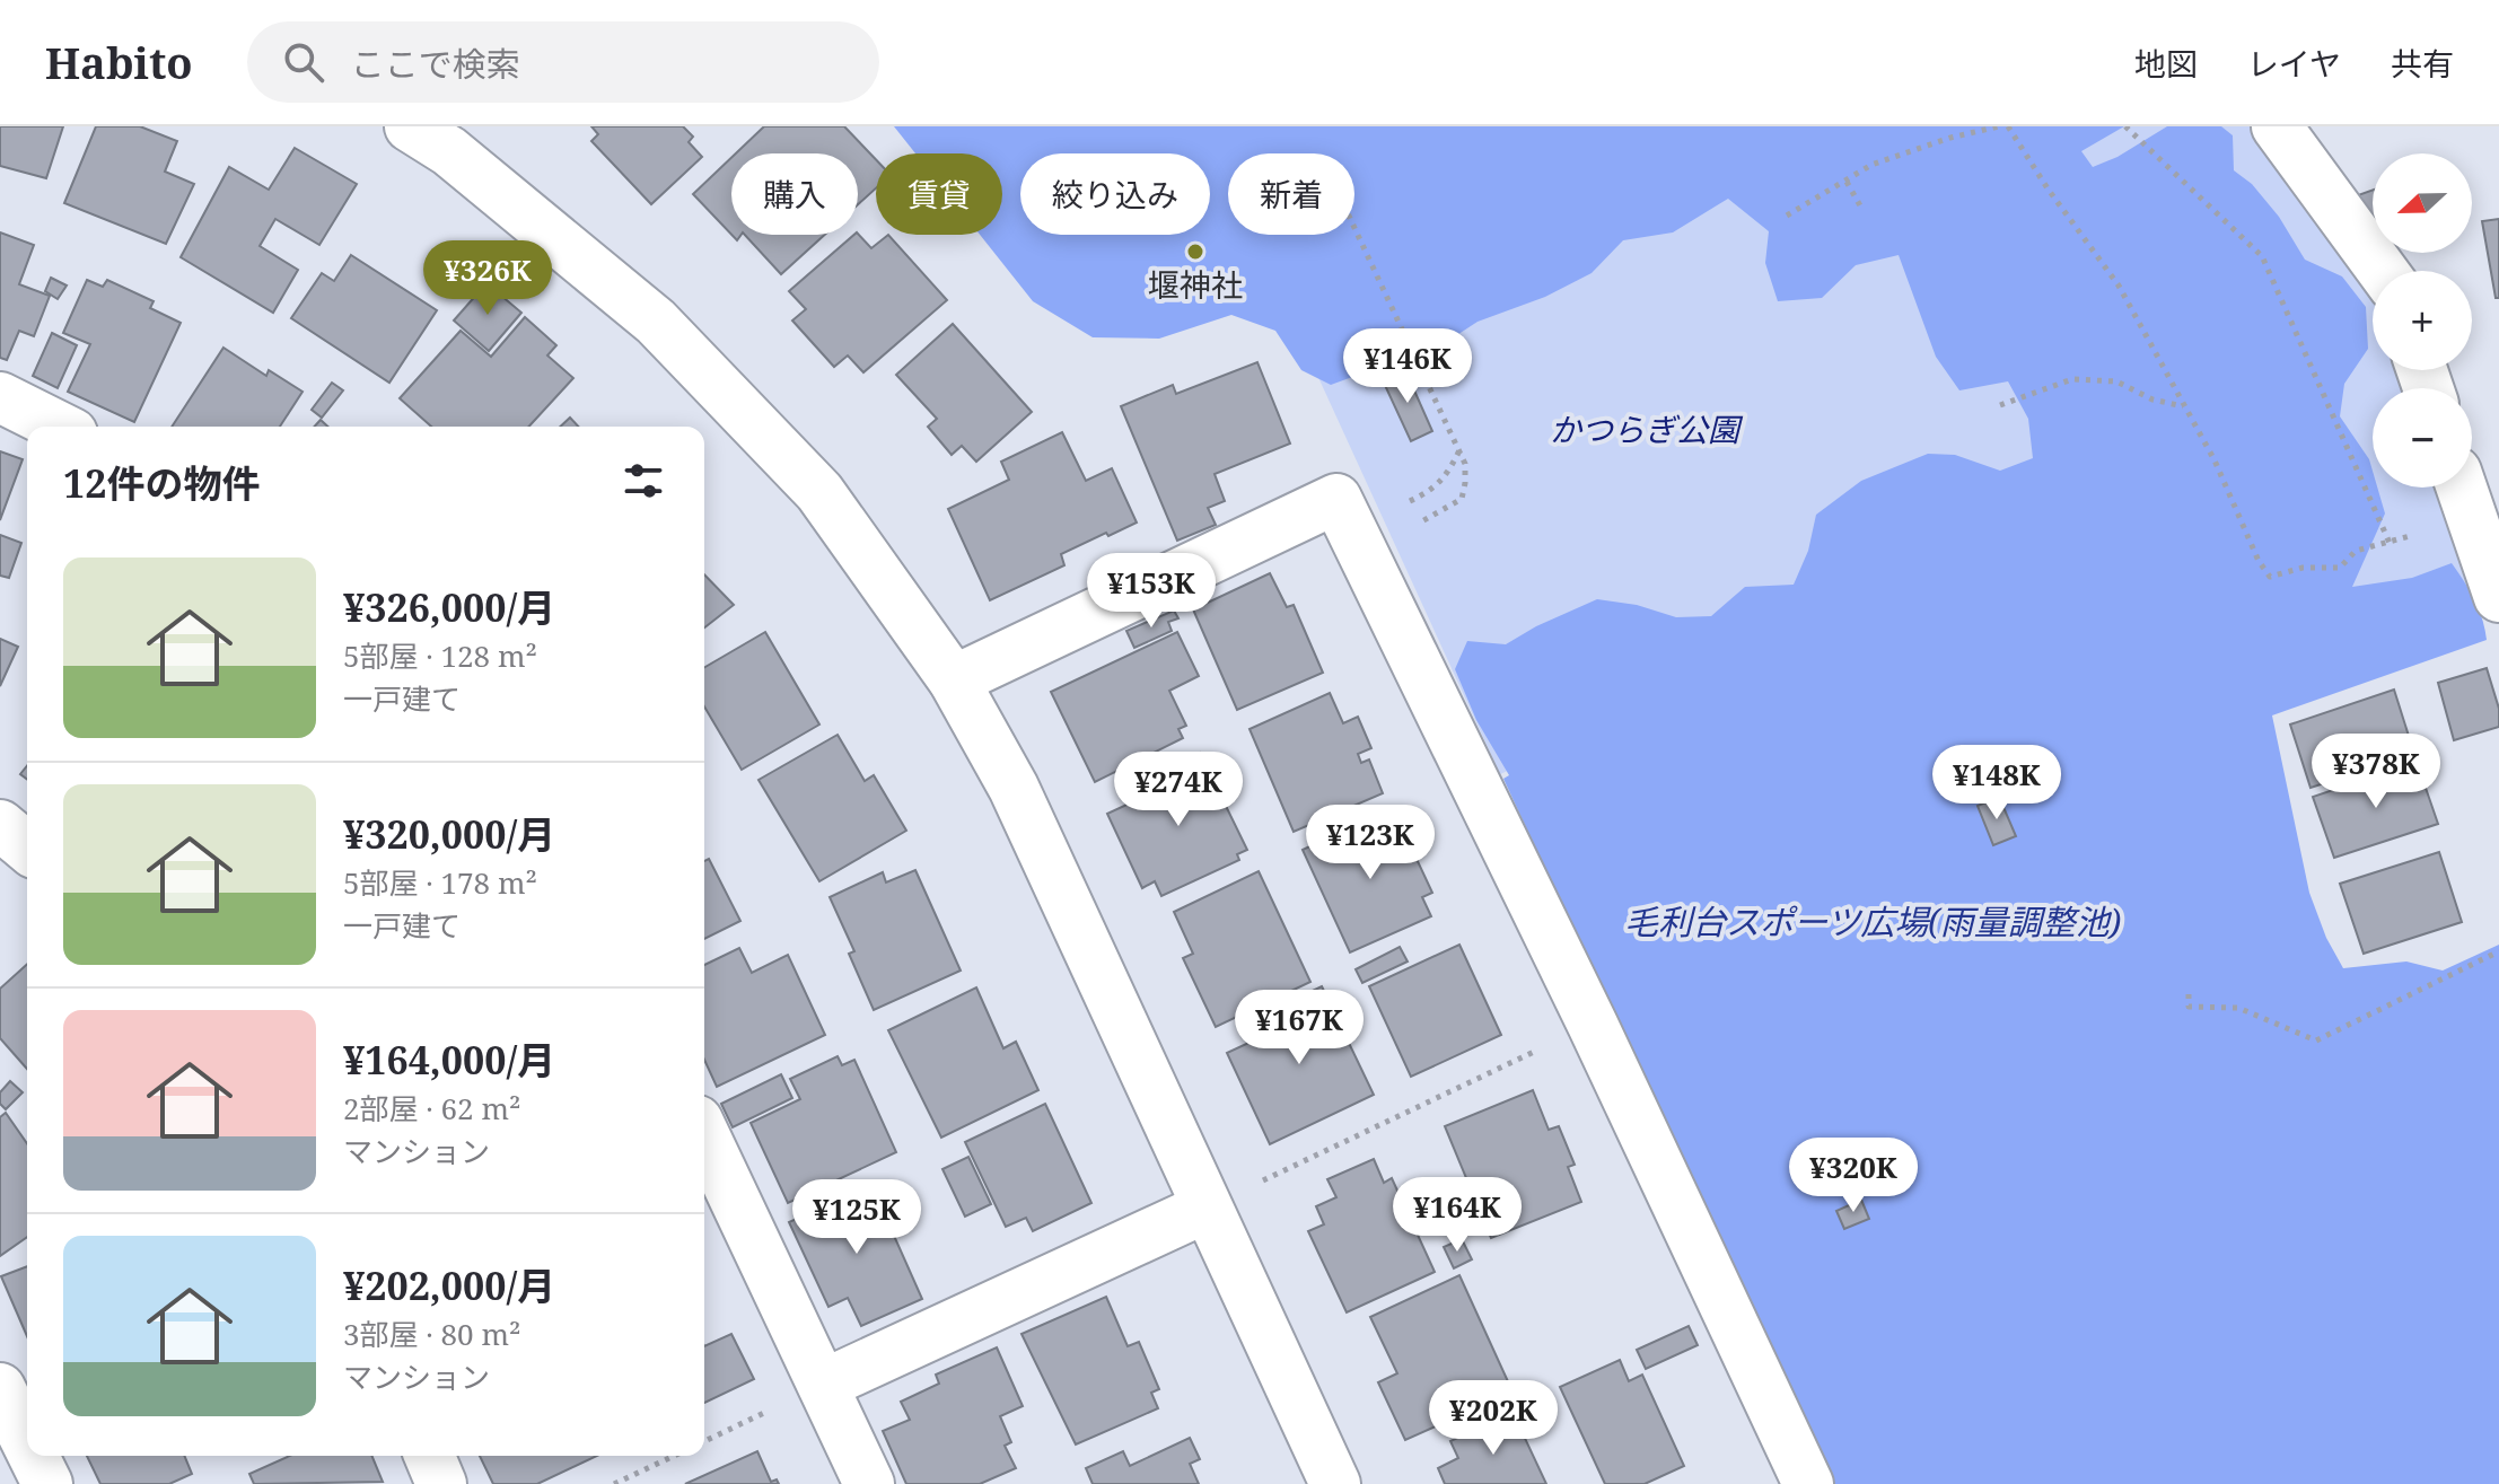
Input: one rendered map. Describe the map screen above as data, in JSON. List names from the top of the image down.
{
  "water": ["毛利台スポーツ広場(雨量調整池)"],
  "parks": ["かつらぎ公園"],
  "places": ["堰神社"],
  "north": "left",
  "page": {
    "header": "Habito",
    "search": "ここで検索",
    "nav": ["地図", "レイヤ", "共有"],
    "map_buttons": ["+", "−"],
    "chip": [
      "購入",
      "賃貸",
      "絞り込み",
      "新着"
    ],
    "price": [
      "¥326K",
      "¥146K",
      "¥153K",
      "¥378K",
      "¥148K",
      "¥274K",
      "¥123K",
      "¥167K",
      "¥320K",
      "¥164K",
      "¥125K",
      "¥202K"
    ],
    "heading": "12件の物件",
    "list": [
      {
        "name": "¥326,000/月",
        "note": "5部屋 · 128 m² · 一戸建て"
      },
      {
        "name": "¥320,000/月",
        "note": "5部屋 · 178 m² · 一戸建て"
      },
      {
        "name": "¥164,000/月",
        "note": "2部屋 · 62 m² · マンション"
      },
      {
        "name": "¥202,000/月",
        "note": "3部屋 · 80 m² · マンション"
      }
    ]
  }
}
